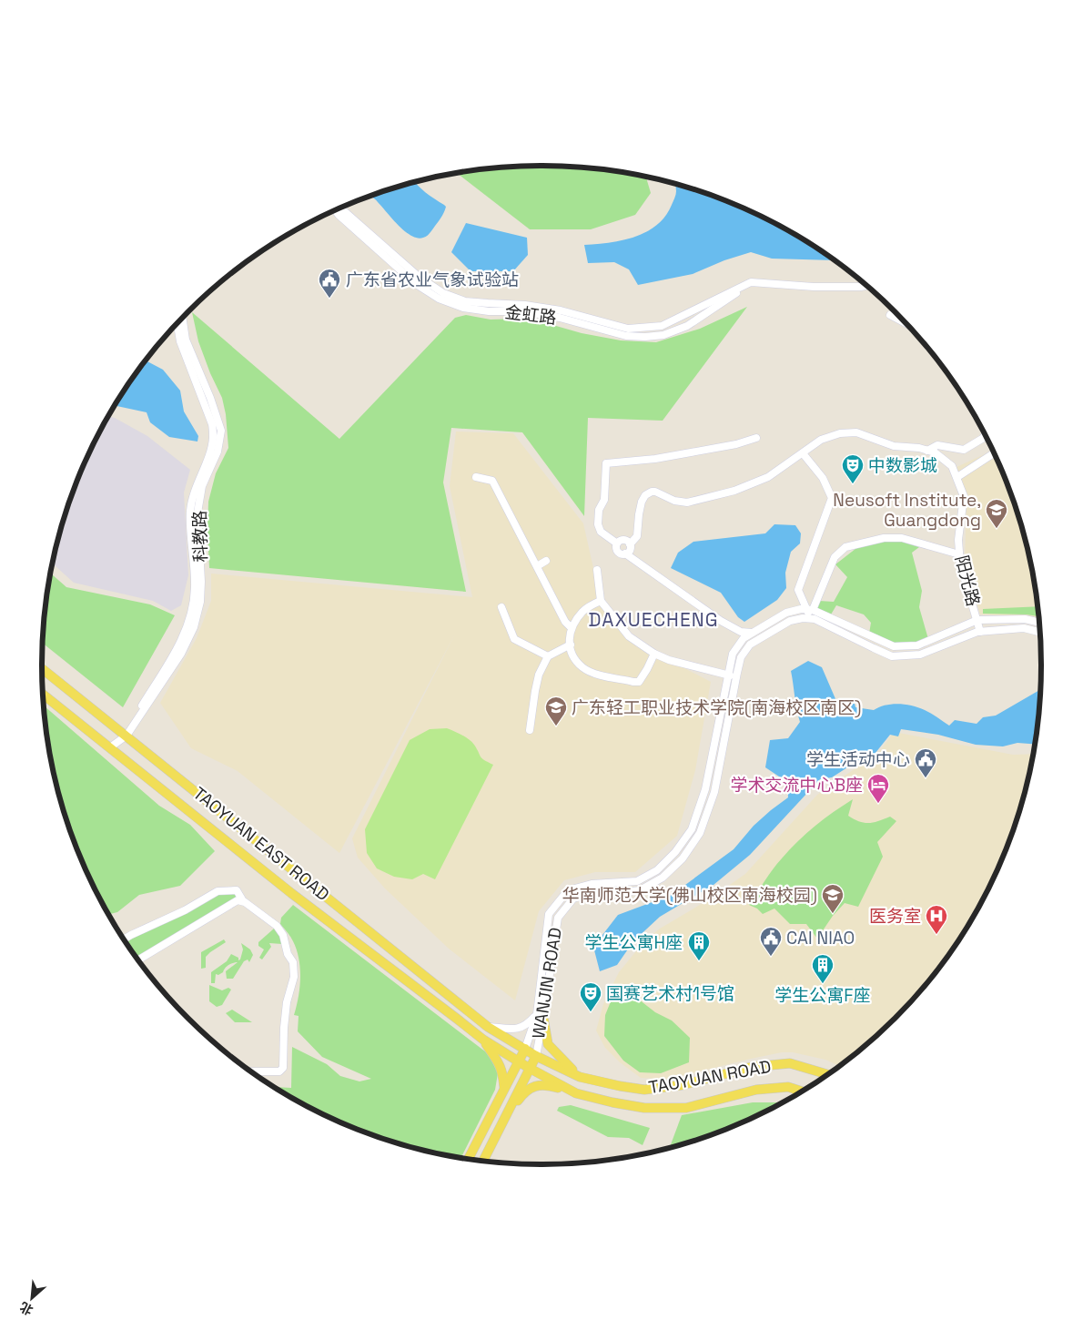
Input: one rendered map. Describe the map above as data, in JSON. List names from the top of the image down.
{
  "streets": {
    "main road": ["TAOYUAN EAST ROAD", "TAOYUAN ROAD"],
    "street": [
      "金虹路",
      "科教路",
      "阳光路",
      "WANJIN ROAD"
    ]
  },
  "crossings": [
    ["科教路", "TAOYUAN EAST ROAD"],
    ["阳光路", "WANJIN ROAD"],
    ["TAOYUAN EAST ROAD", "TAOYUAN ROAD"],
    ["WANJIN ROAD", "TAOYUAN ROAD"]
  ],
  "districts": ["DAXUECHENG"],
  "places": {
    "public building": ["广东省农业气象试验站", "学生活动中心", "CAI NIAO"],
    "theatre": ["中数影城", "国赛艺术村1号馆"],
    "school or university": ["Neusoft Institute, Guangdong", "广东轻工职业技术学院(南海校区南区)", "华南师范大学(佛山校区南海校园)"],
    "hotel": ["学术交流中心B座"],
    "hospital": ["医务室"],
    "building": ["学生公寓H座", "学生公寓F座"]
  },
  "north": "bottom left"
}
